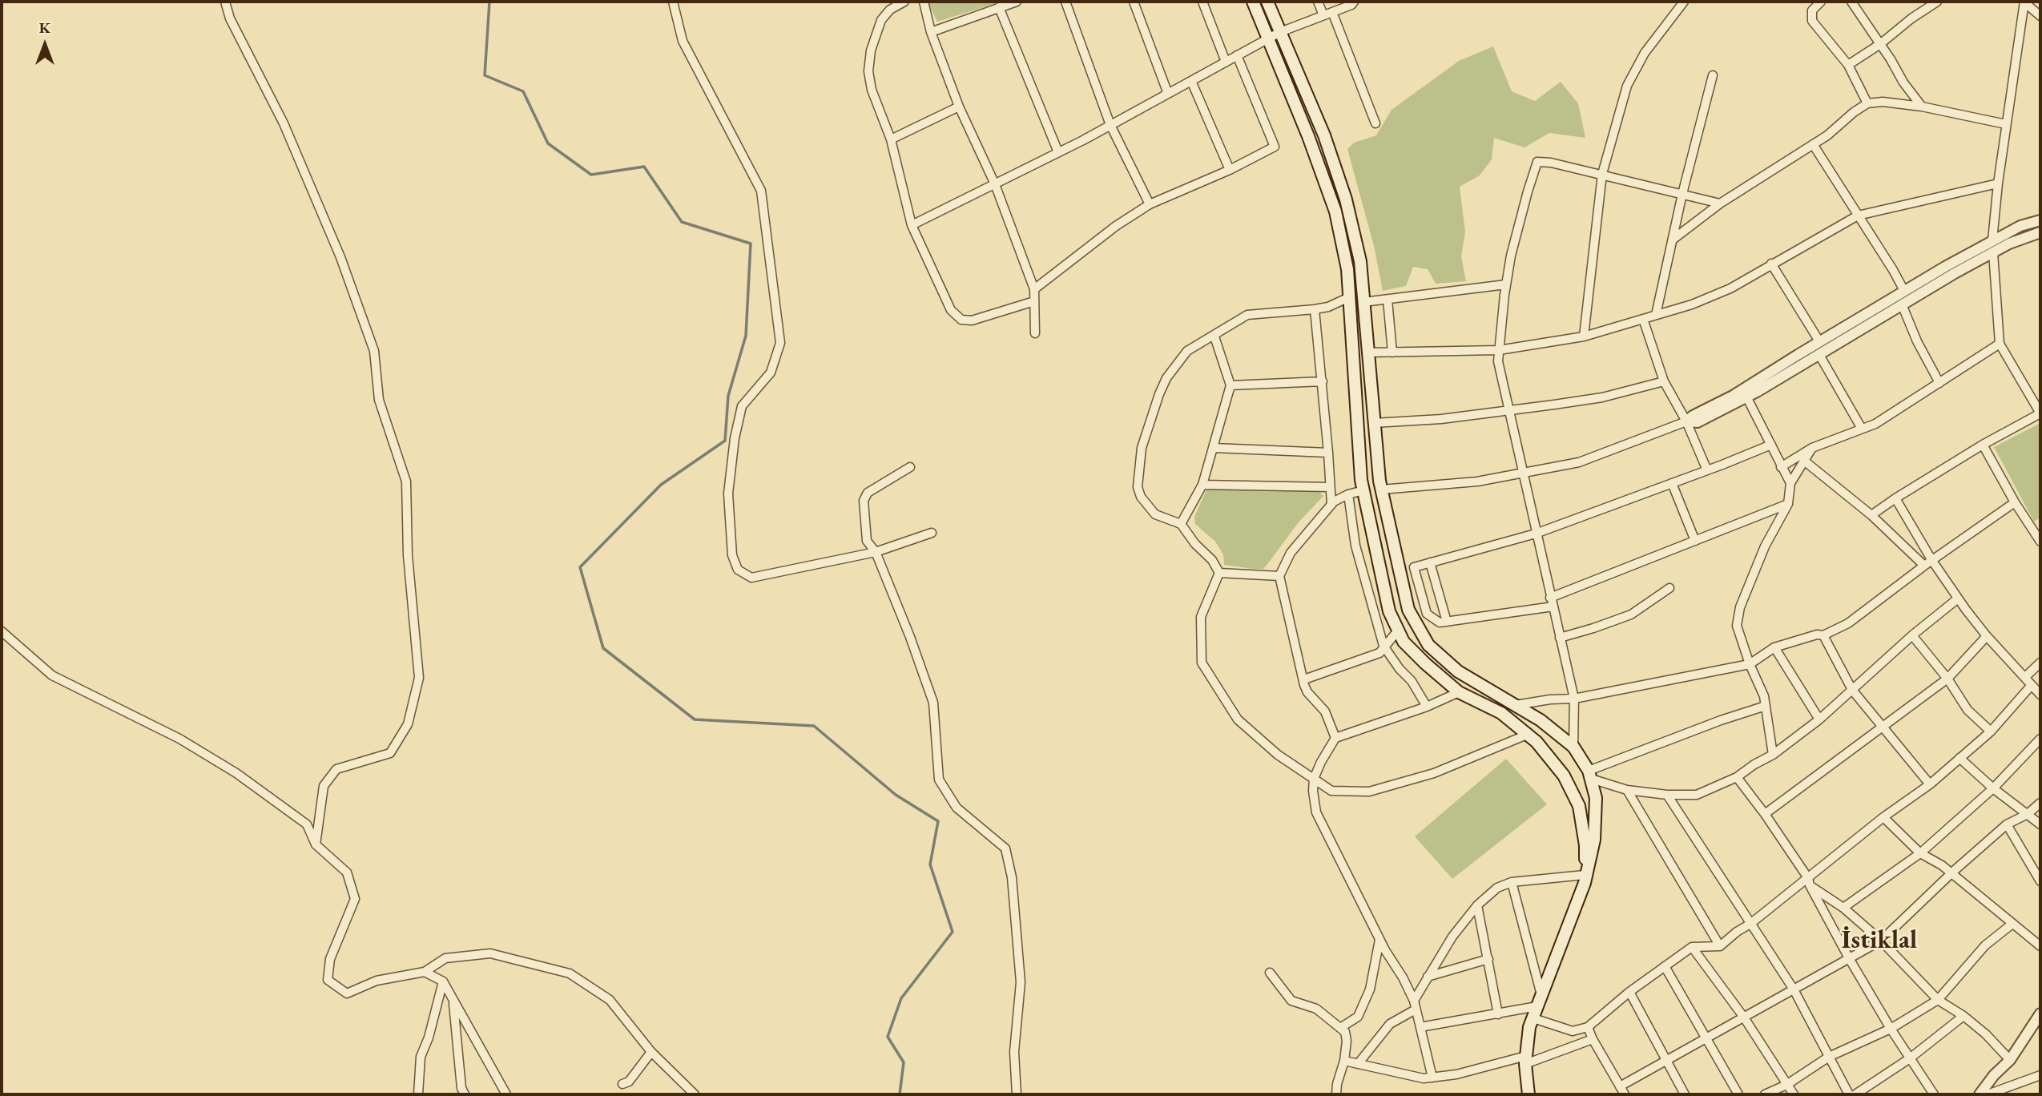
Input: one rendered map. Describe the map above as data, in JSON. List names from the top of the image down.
{
  "districts": ["İstiklal"],
  "north": "top"
}
